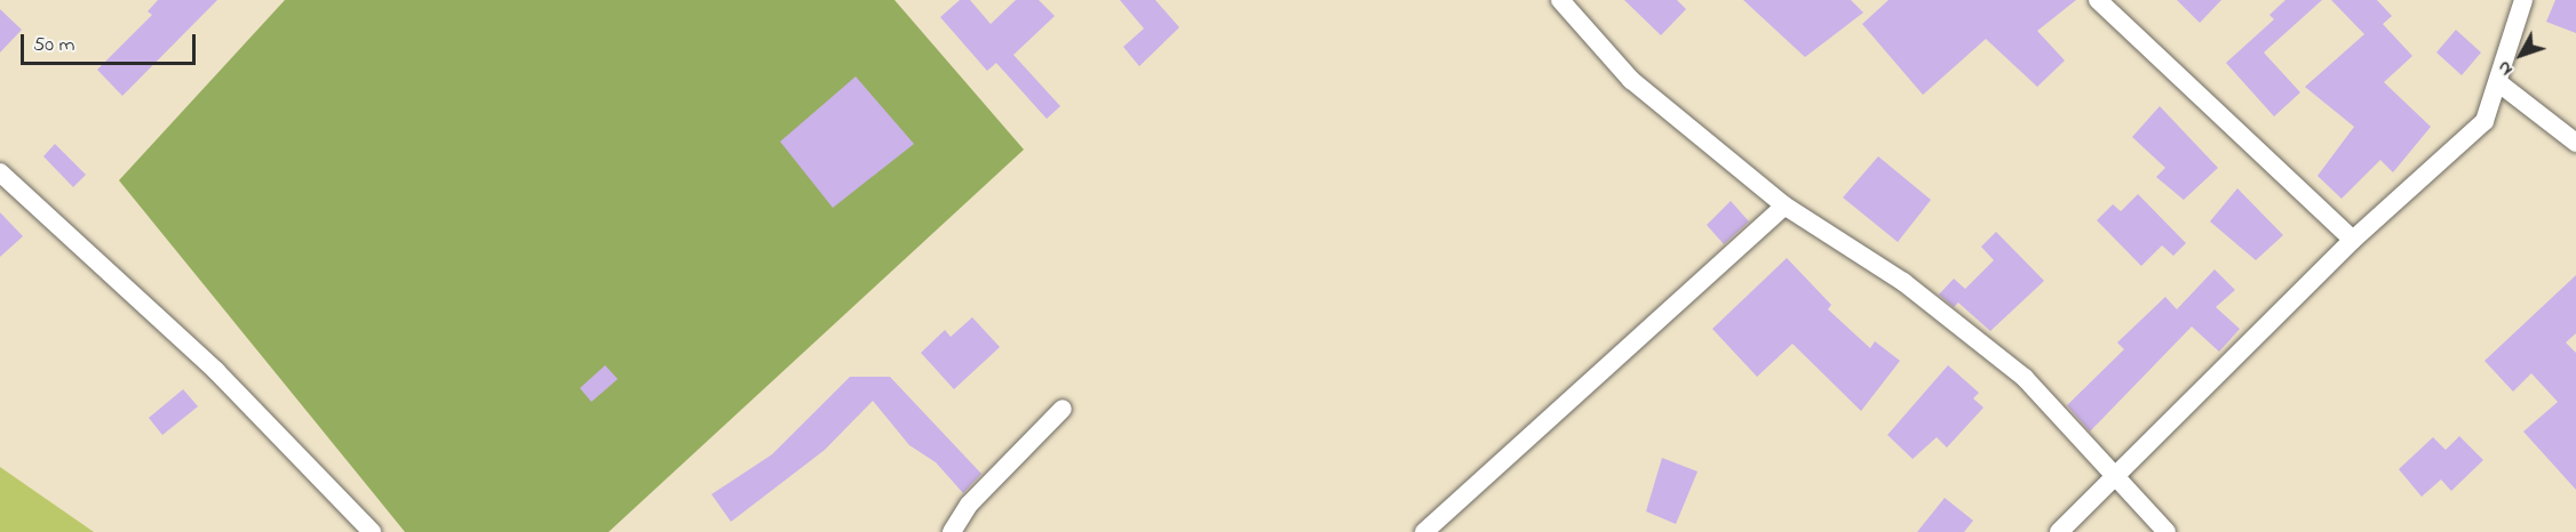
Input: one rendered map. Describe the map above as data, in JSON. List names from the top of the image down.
{
  "scale_bar": "50 m",
  "north": "bottom left"
}
